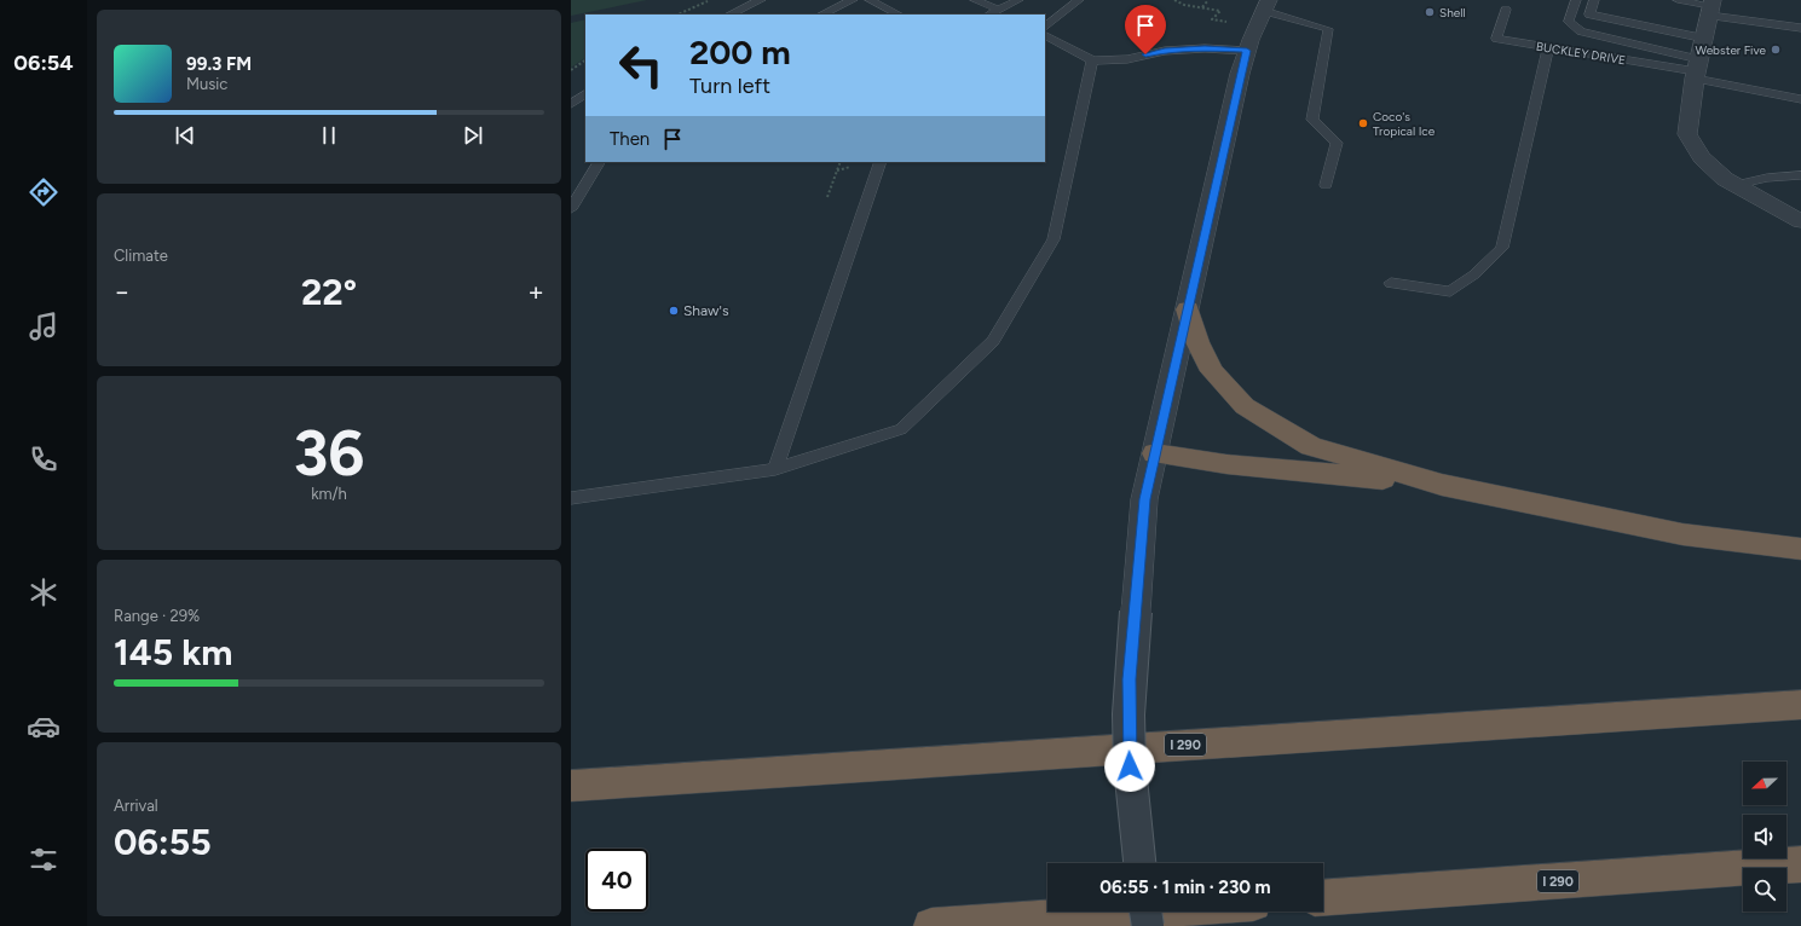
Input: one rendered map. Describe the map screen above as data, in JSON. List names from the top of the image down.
{
  "streets": {
    "highway": ["I 290"],
    "lane": ["BUCKLEY DRIVE"]
  },
  "places": [
    "Shell",
    "Webster Five",
    "Coco's Tropical Ice",
    "Shaw's"
  ],
  "north": "left",
  "page": {
    "tabs": "06:54",
    "turn": ["200 m", "Turn left"],
    "song": ["99.3 FM", "Music"],
    "then": "Then",
    "tile": [
      "Climate",
      ["36", "km/h"],
      ["Range · 29%", "145 km"],
      ["Arrival", "06:55"]
    ],
    "heat": ["−", "22°", "+"],
    "limit": "40",
    "trip": "06:55 · 1 min · 230 m"
  }
}
